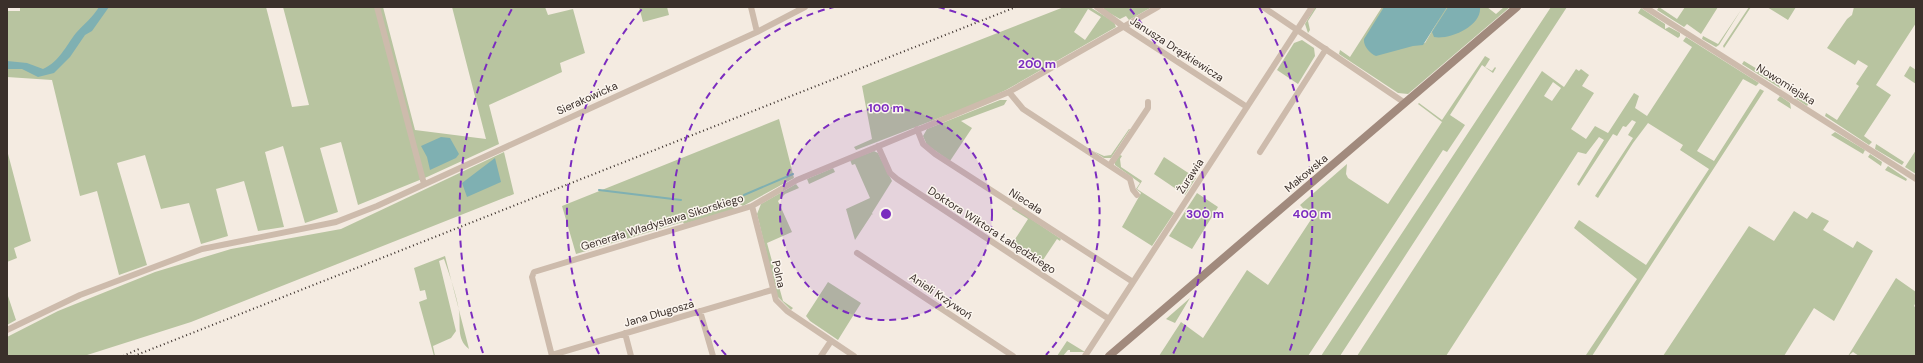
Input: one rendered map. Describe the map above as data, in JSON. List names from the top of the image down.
{
  "streets": {
    "street": [
      "Janusza Drążkiewicza",
      "Nowomiejska",
      "Sierakowicka",
      "Makowska",
      "Żurawia",
      "Niecała",
      "Generała Władysława Sikorskiego",
      "Doktora Wiktora Łabędzkiego",
      "Polna",
      "Anieli Krzywoń",
      "Jana Długosza"
    ]
  },
  "crossings": [
    ["Janusza Drążkiewicza", "Żurawia"],
    ["Janusza Drążkiewicza", "Generała Władysława Sikorskiego"],
    ["Żurawia", "Niecała"],
    ["Żurawia", "Doktora Wiktora Łabędzkiego"],
    ["Niecała", "Generała Władysława Sikorskiego"],
    ["Generała Władysława Sikorskiego", "Doktora Wiktora Łabędzkiego"],
    ["Generała Władysława Sikorskiego", "Polna"],
    ["Generała Władysława Sikorskiego", "Jana Długosza"],
    ["Polna", "Jana Długosza"]
  ],
  "rings": [
    "200 m",
    "100 m",
    "300 m",
    "400 m"
  ]
}
